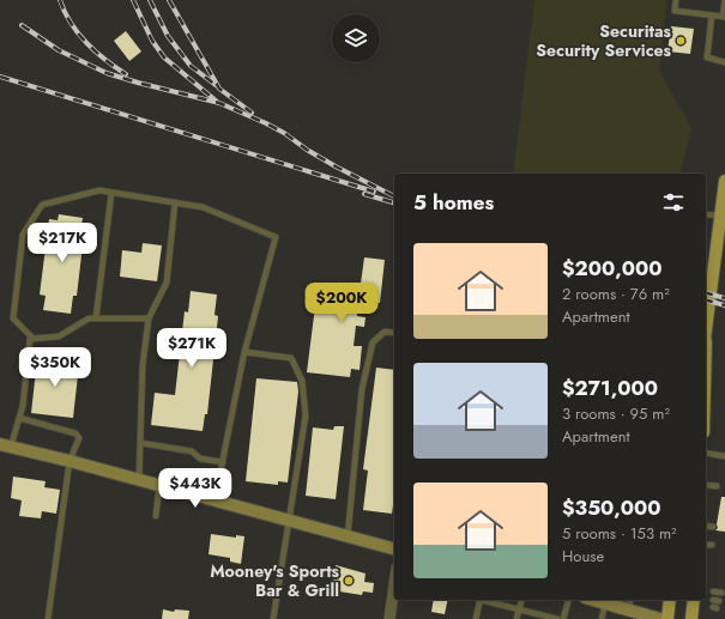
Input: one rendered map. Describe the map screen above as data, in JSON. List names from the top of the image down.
{
  "places": ["Securitas Security Services", "Mooney's Sports Bar & Grill"],
  "page": {
    "heading": "5 homes",
    "price": [
      "$217K",
      "$200K",
      "$271K",
      "$350K",
      "$443K"
    ],
    "list": [
      {
        "name": "$200,000",
        "note": "2 rooms · 76 m² · Apartment"
      },
      {
        "name": "$271,000",
        "note": "3 rooms · 95 m² · Apartment"
      },
      {
        "name": "$350,000",
        "note": "5 rooms · 153 m² · House"
      }
    ]
  }
}
